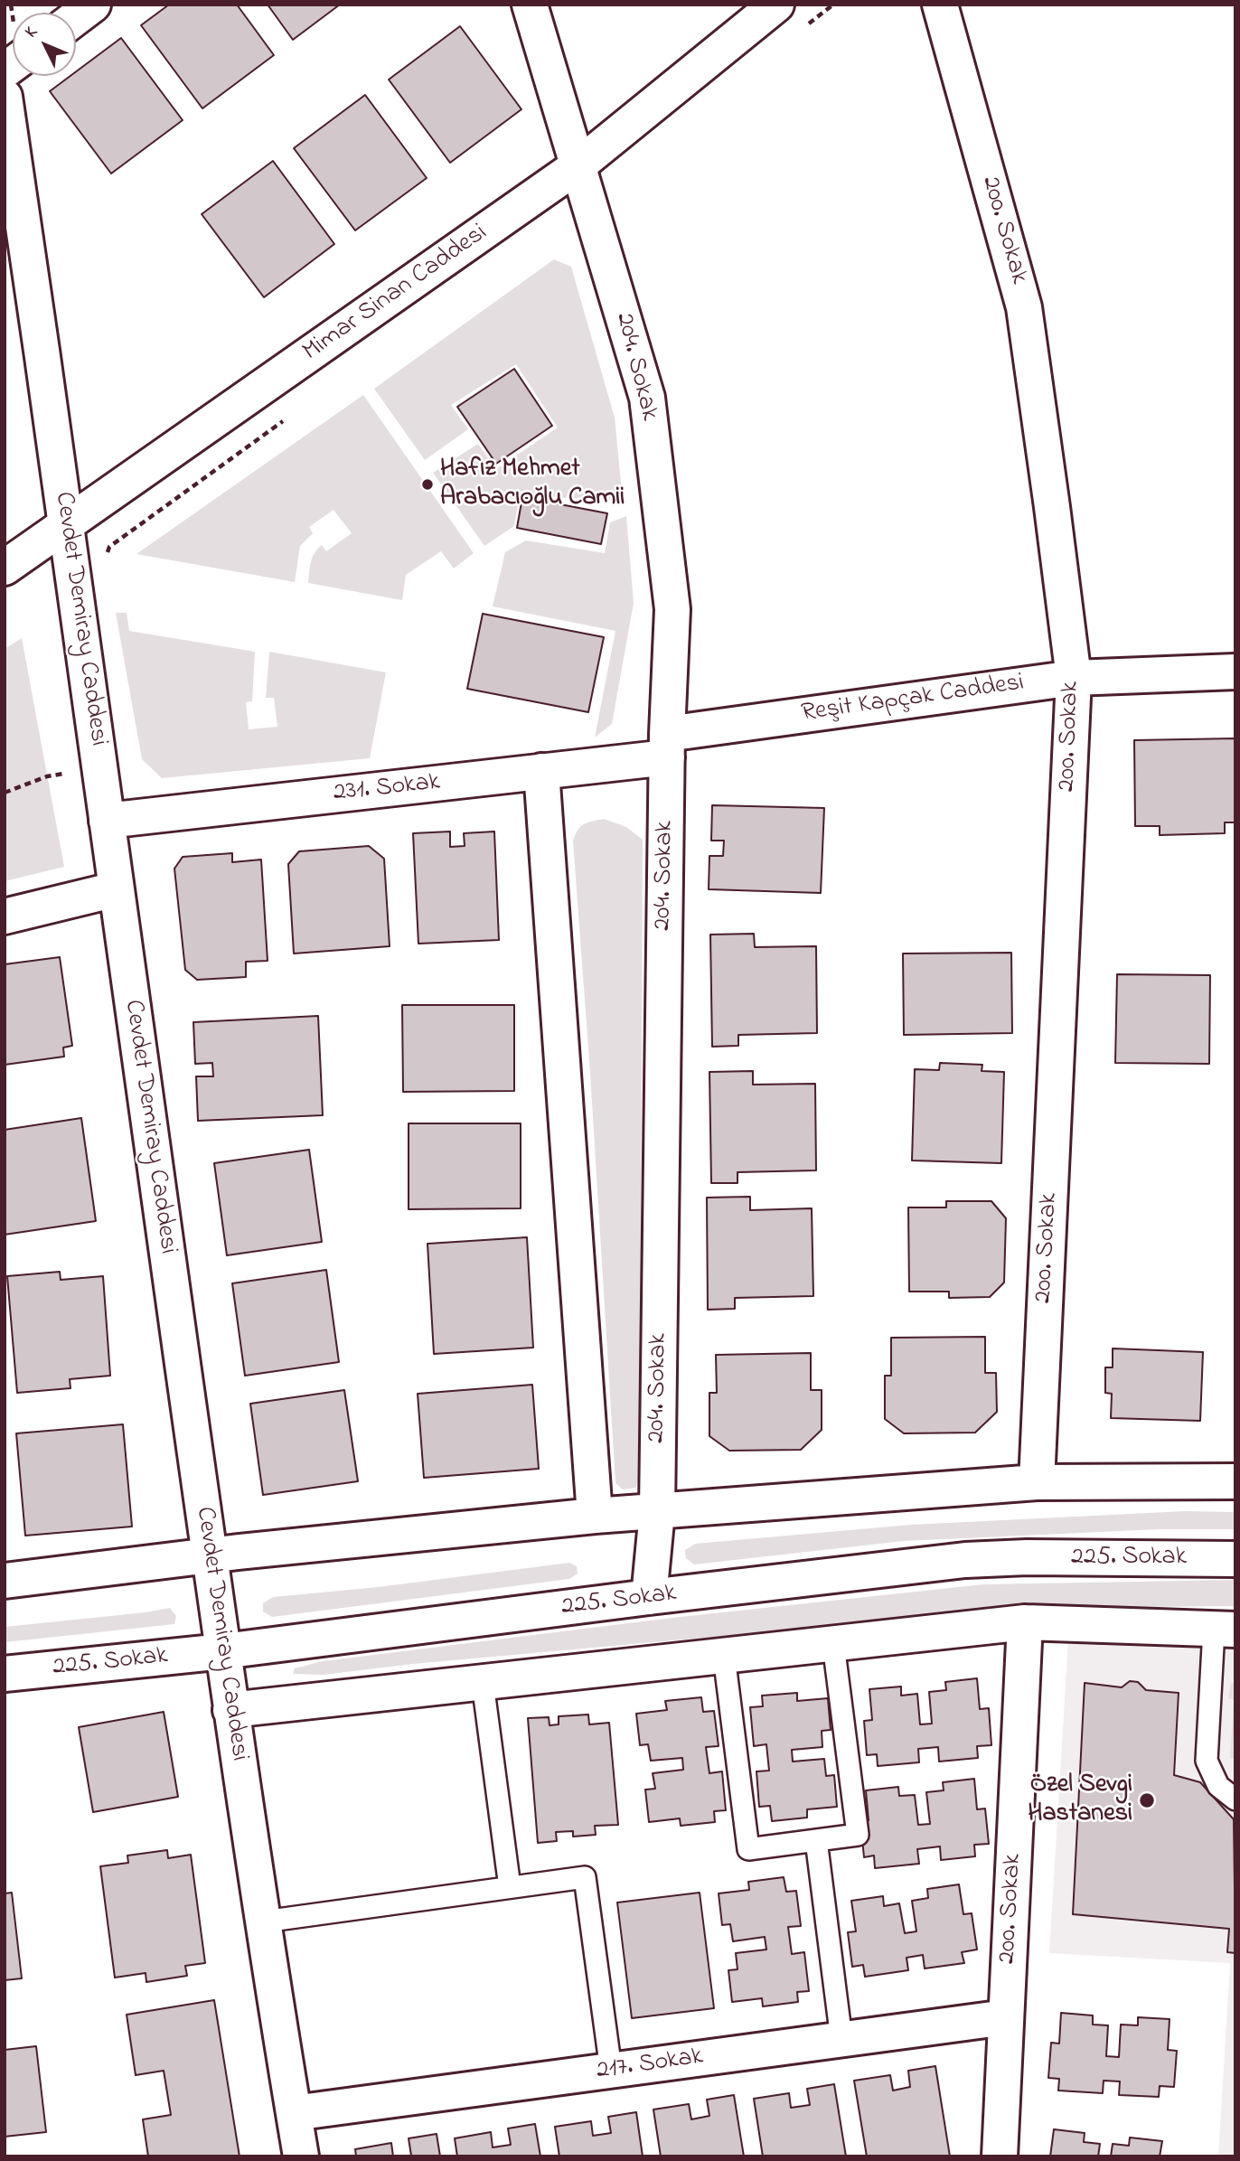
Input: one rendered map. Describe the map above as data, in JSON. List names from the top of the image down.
{
  "streets": {
    "street": [
      "200. Sokak",
      "Mimar Sinan Caddesi",
      "204. Sokak",
      "Cevdet Demiray Caddesi",
      "Reşit Kapçak Caddesi",
      "231. Sokak",
      "225. Sokak",
      "217. Sokak"
    ]
  },
  "crossings": [
    ["200. Sokak", "Reşit Kapçak Caddesi"],
    ["200. Sokak", "217. Sokak"],
    ["Mimar Sinan Caddesi", "204. Sokak"],
    ["Mimar Sinan Caddesi", "Cevdet Demiray Caddesi"],
    ["204. Sokak", "Reşit Kapçak Caddesi"],
    ["204. Sokak", "231. Sokak"],
    ["204. Sokak", "225. Sokak"],
    ["Cevdet Demiray Caddesi", "231. Sokak"],
    ["Cevdet Demiray Caddesi", "225. Sokak"],
    ["Cevdet Demiray Caddesi", "217. Sokak"],
    ["Reşit Kapçak Caddesi", "231. Sokak"]
  ],
  "places": ["Hafız Mehmet Arabacıoğlu Camii", "Özel Sevgi Hastanesi"],
  "north": "top left"
}
